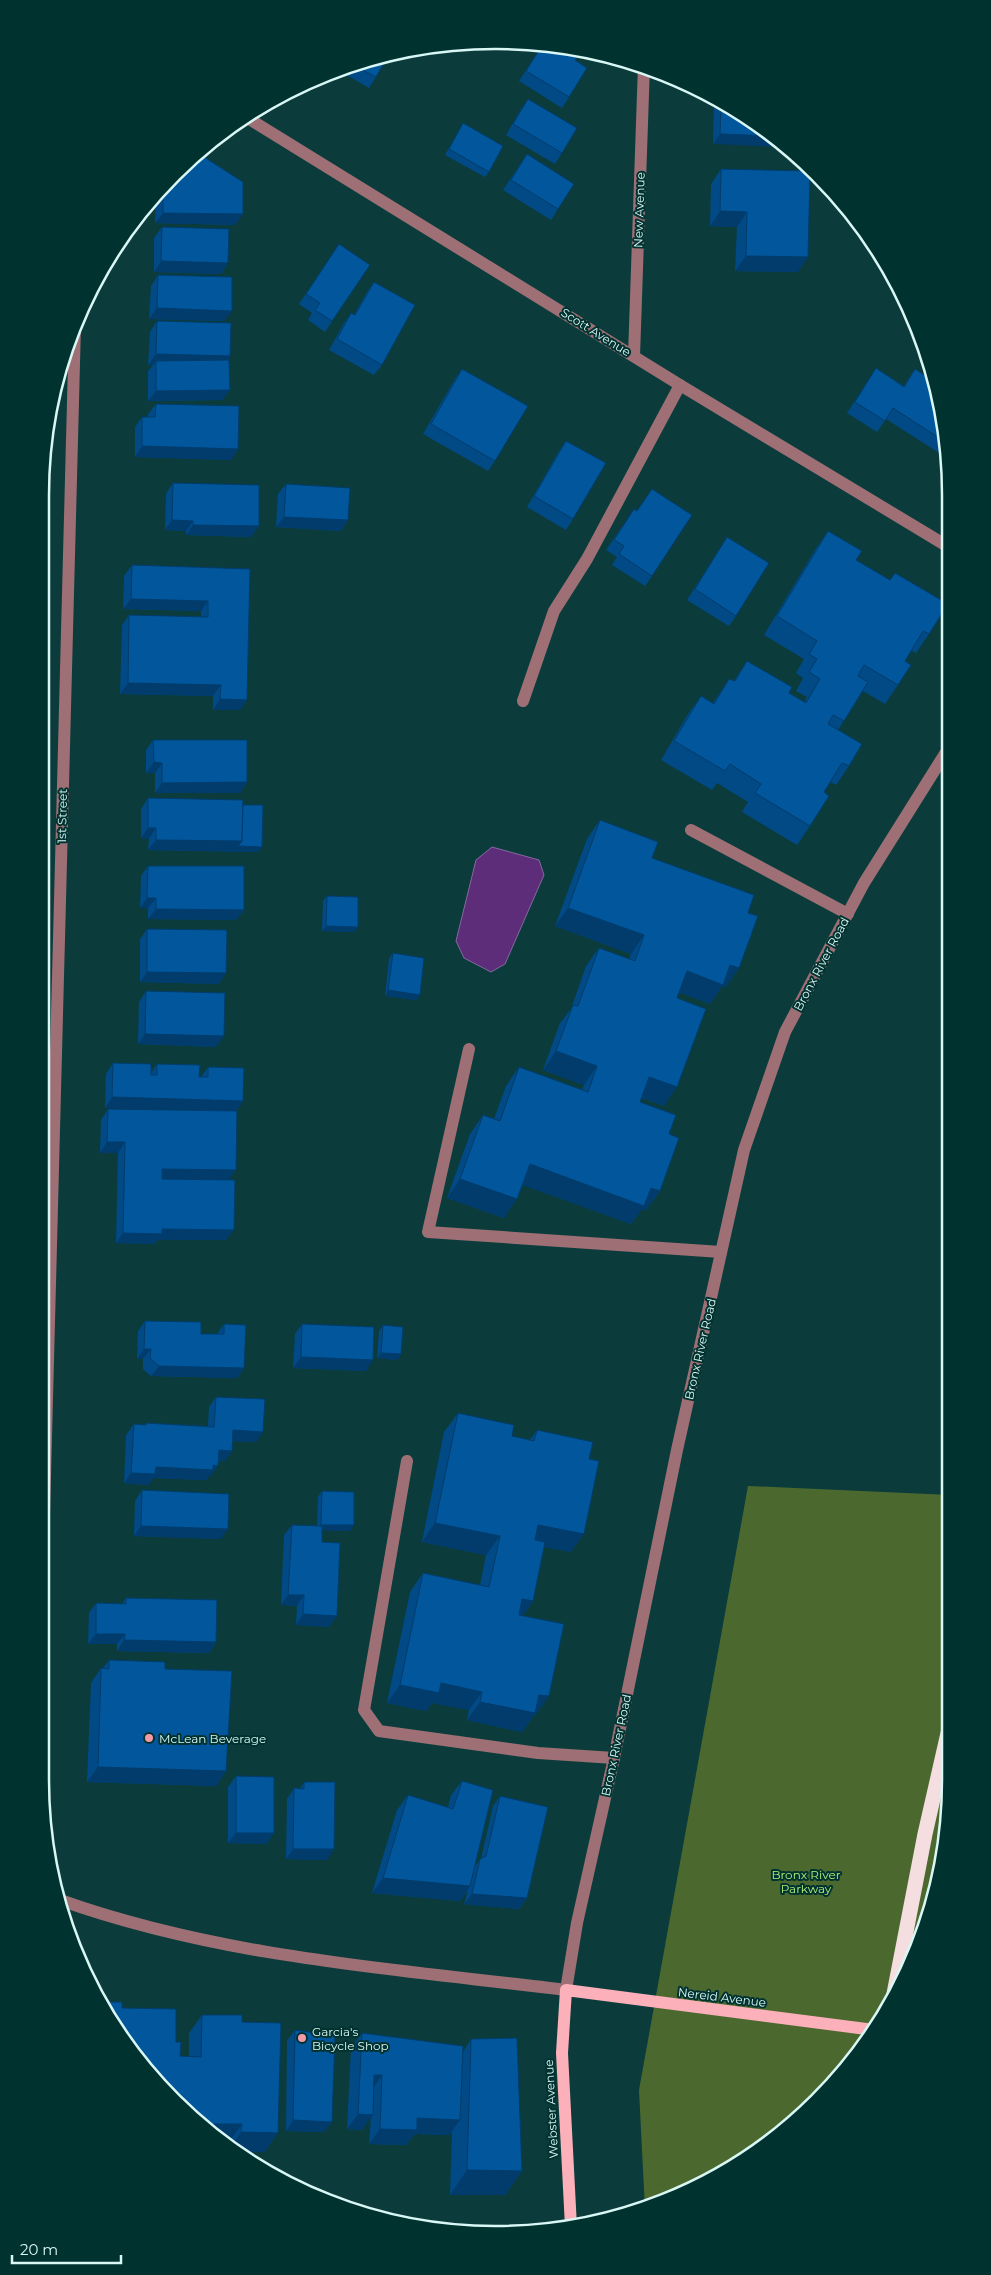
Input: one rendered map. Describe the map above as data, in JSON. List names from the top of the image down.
{
  "streets": {
    "main road": ["Nereid Avenue", "Webster Avenue"],
    "street": [
      "New Avenue",
      "Scott Avenue",
      "1st Street",
      "Bronx River Road"
    ]
  },
  "crossings": [
    ["New Avenue", "Scott Avenue"],
    ["Bronx River Road", "Nereid Avenue"],
    ["Bronx River Road", "Webster Avenue"],
    ["Nereid Avenue", "Webster Avenue"]
  ],
  "parks": ["Bronx River Parkway"],
  "places": ["McLean Beverage", "Garcia's Bicycle Shop"],
  "scale_bar": "20 m"
}
